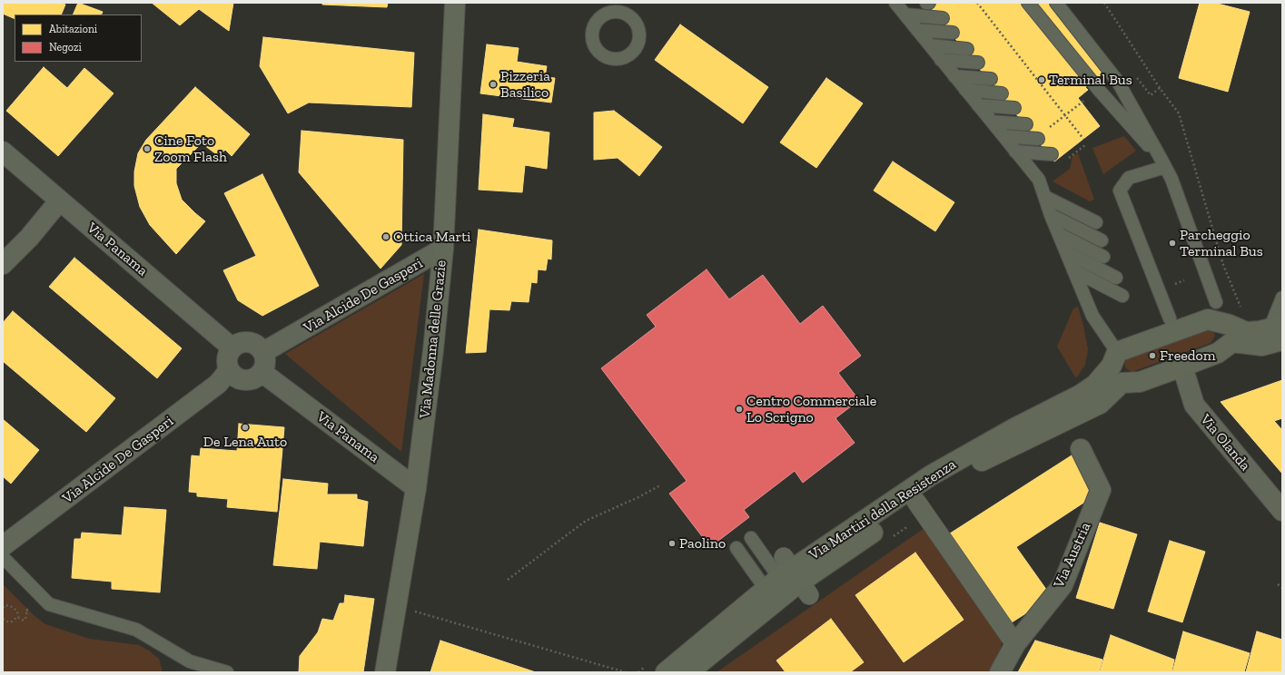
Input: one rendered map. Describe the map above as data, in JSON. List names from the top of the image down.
{
  "streets": {
    "main road": ["Via Madonna delle Grazie", "Via Martiri della Resistenza"],
    "street": [
      "Via Panama",
      "Via Alcide De Gasperi",
      "Via Olanda",
      "Via Austria"
    ]
  },
  "crossings": [
    ["Via Panama", "Via Alcide De Gasperi"],
    ["Via Panama", "Via Madonna delle Grazie"],
    ["Via Alcide De Gasperi", "Via Madonna delle Grazie"],
    ["Via Martiri della Resistenza", "Via Austria"]
  ],
  "places": [
    "Terminal Bus",
    "Pizzeria Basilico",
    "Cine Foto Zoom Flash",
    "Ottica Marti",
    "Parcheggio Terminal Bus",
    "Freedom",
    "Centro Commerciale Lo Scrigno",
    "De Lena Auto",
    "Paolino"
  ],
  "legend": ["Abitazioni", "Negozi"]
}
